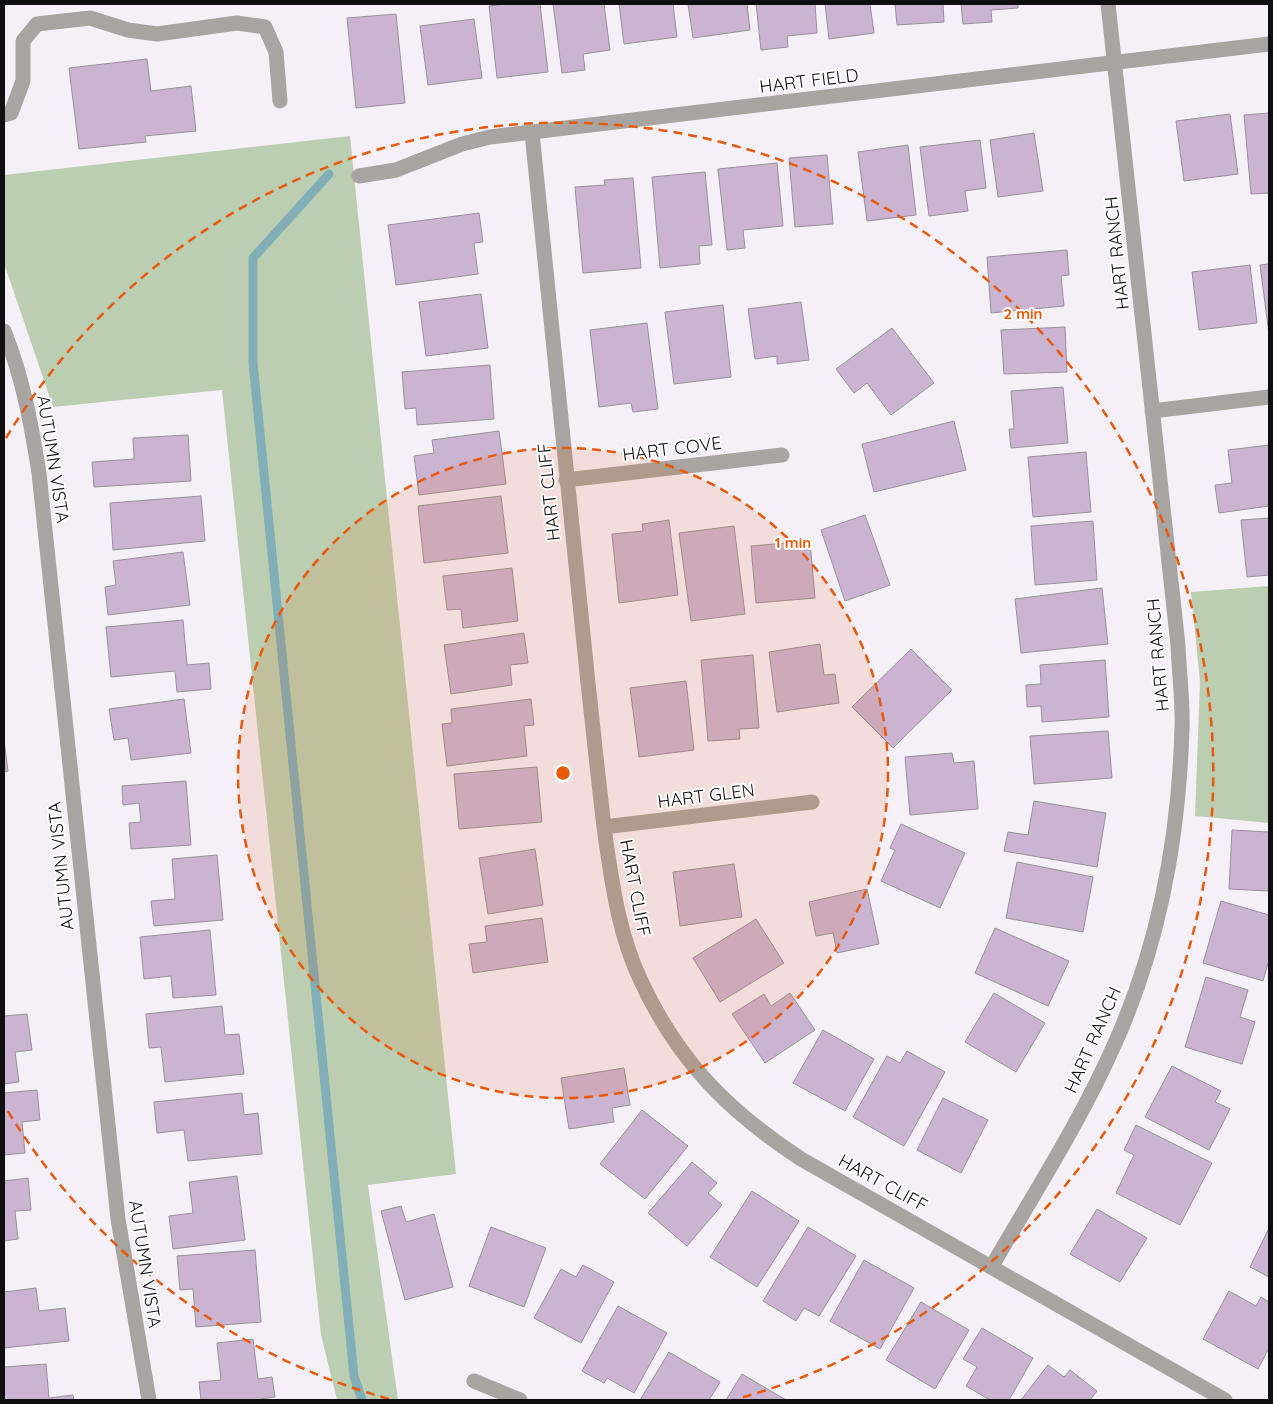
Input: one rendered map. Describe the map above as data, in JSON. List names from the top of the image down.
{
  "streets": {
    "street": [
      "HART FIELD",
      "HART RANCH",
      "HART COVE",
      "AUTUMN VISTA",
      "HART CLIFF",
      "HART GLEN"
    ]
  },
  "crossings": [
    ["HART FIELD", "HART RANCH"],
    ["HART FIELD", "HART CLIFF"],
    ["HART RANCH", "HART CLIFF"],
    ["HART COVE", "HART CLIFF"],
    ["HART CLIFF", "HART GLEN"]
  ],
  "rings": ["2 min", "1 min"]
}
